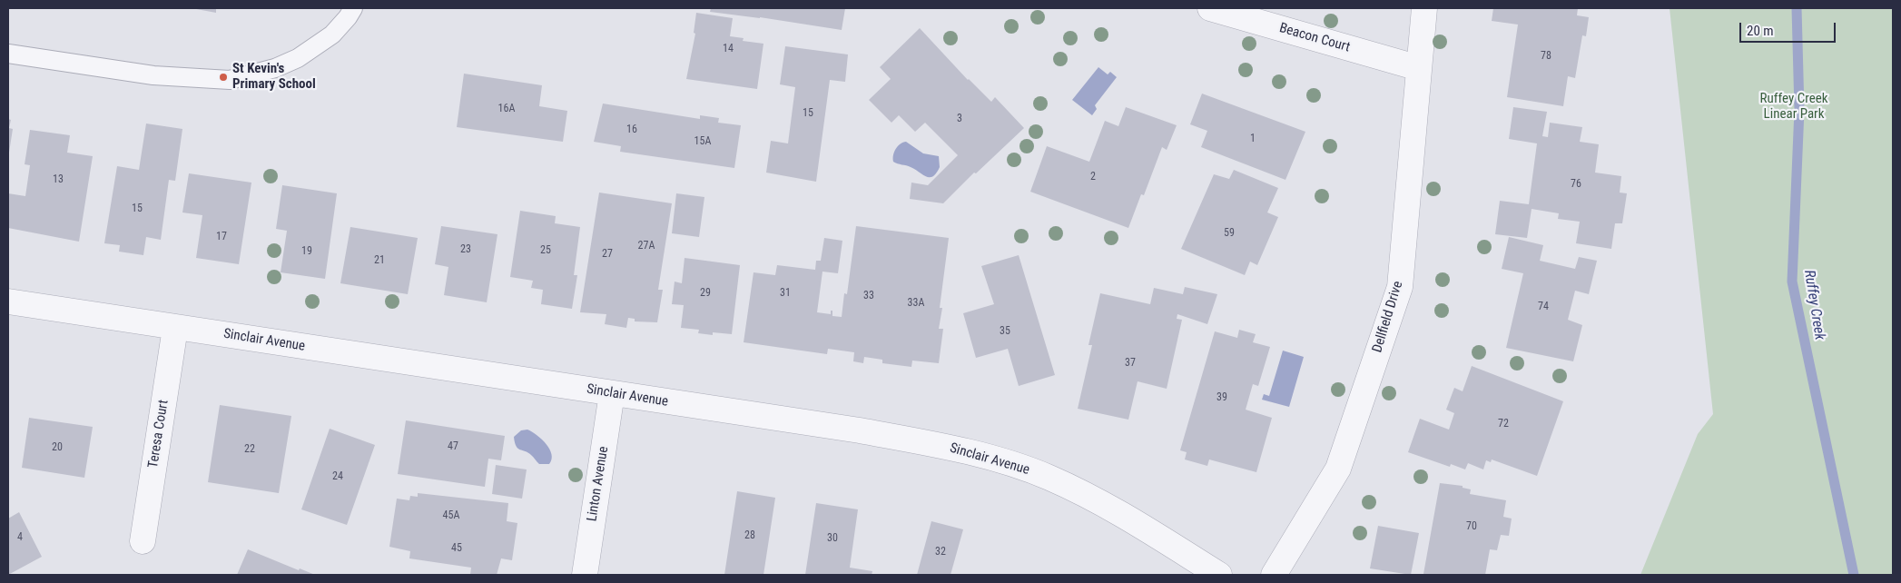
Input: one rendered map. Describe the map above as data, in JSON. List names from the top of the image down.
{
  "streets": {
    "street": [
      "Beacon Court",
      "Dellfield Drive",
      "Sinclair Avenue",
      "Teresa Court",
      "Linton Avenue"
    ]
  },
  "crossings": [
    ["Beacon Court", "Dellfield Drive"],
    ["Sinclair Avenue", "Teresa Court"],
    ["Sinclair Avenue", "Linton Avenue"]
  ],
  "water": ["Ruffey Creek"],
  "parks": ["Ruffey Creek Linear Park"],
  "places": ["St Kevin's Primary School"],
  "house_numbers": [
    "14",
    "78",
    "16A",
    "15",
    "3",
    "16",
    "1",
    "15A",
    "2",
    "13",
    "76",
    "15",
    "59",
    "17",
    "27A",
    "23",
    "25",
    "19",
    "27",
    "21",
    "29",
    "31",
    "33",
    "33A",
    "74",
    "35",
    "37",
    "39",
    "72",
    "47",
    "20",
    "22",
    "24",
    "45A",
    "70",
    "28",
    "4",
    "30",
    "45",
    "32"
  ],
  "scale_bar": "20 m"
}
